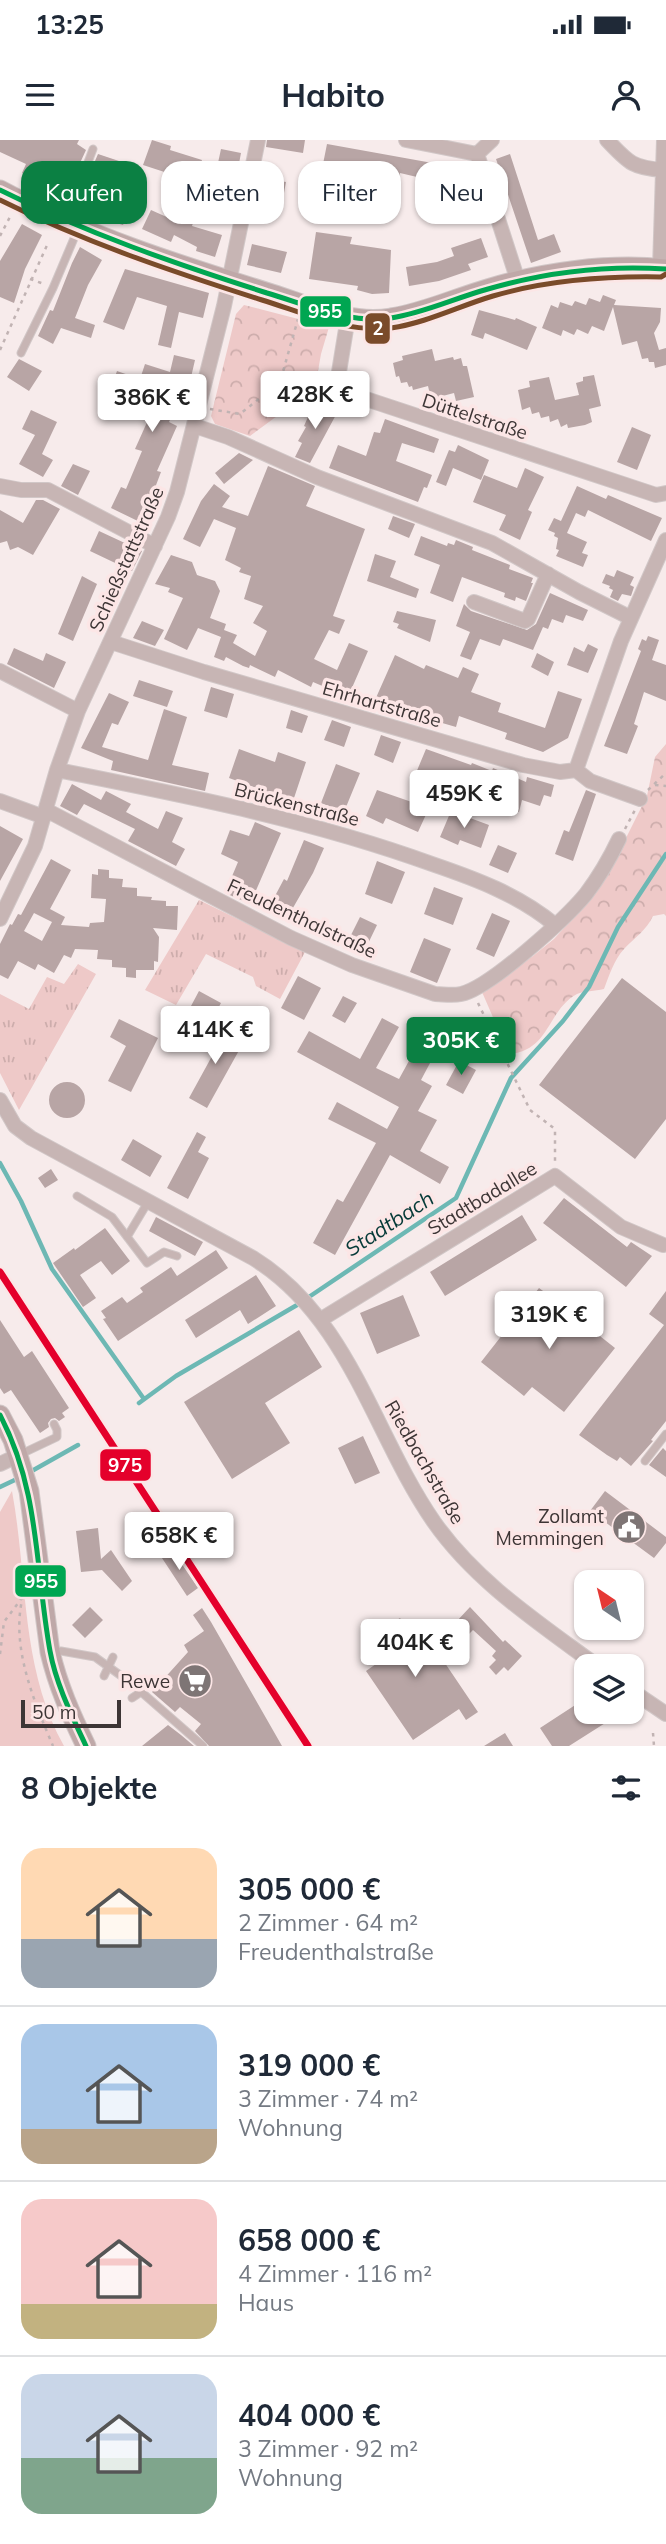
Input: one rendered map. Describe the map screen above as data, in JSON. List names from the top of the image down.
{
  "streets": {
    "street": [
      "Düttelstraße",
      "Schießstattstraße",
      "Ehrhartstraße",
      "Brückenstraße",
      "Freudenthalstraße",
      "Stadtbadallee",
      "Riedbachstraße"
    ]
  },
  "crossings": [
    ["Schießstattstraße", "Ehrhartstraße"],
    ["Schießstattstraße", "Brückenstraße"],
    ["Schießstattstraße", "Freudenthalstraße"],
    ["Stadtbadallee", "Riedbachstraße"]
  ],
  "water": ["Stadtbach"],
  "places": {
    "public building": ["Zollamt Memmingen"],
    "supermarket": ["Rewe"]
  },
  "lines": ["transit line 955", "transit line 2", "transit line 975"],
  "scale_bar": "50 m",
  "north": "top left",
  "page": {
    "status": "13:25",
    "header": "Habito",
    "chip": [
      "Kaufen",
      "Mieten",
      "Filter",
      "Neu"
    ],
    "price": [
      "428K €",
      "386K €",
      "459K €",
      "414K €",
      "305K €",
      "319K €",
      "658K €",
      "404K €"
    ],
    "scale": "50 m",
    "heading": "8 Objekte",
    "list": [
      {
        "name": "305 000 €",
        "note": "2 Zimmer · 64 m² · Freudenthalstraße"
      },
      {
        "name": "319 000 €",
        "note": "3 Zimmer · 74 m² · Wohnung"
      },
      {
        "name": "658 000 €",
        "note": "4 Zimmer · 116 m² · Haus"
      },
      {
        "name": "404 000 €",
        "note": "3 Zimmer · 92 m² · Wohnung"
      }
    ]
  }
}
